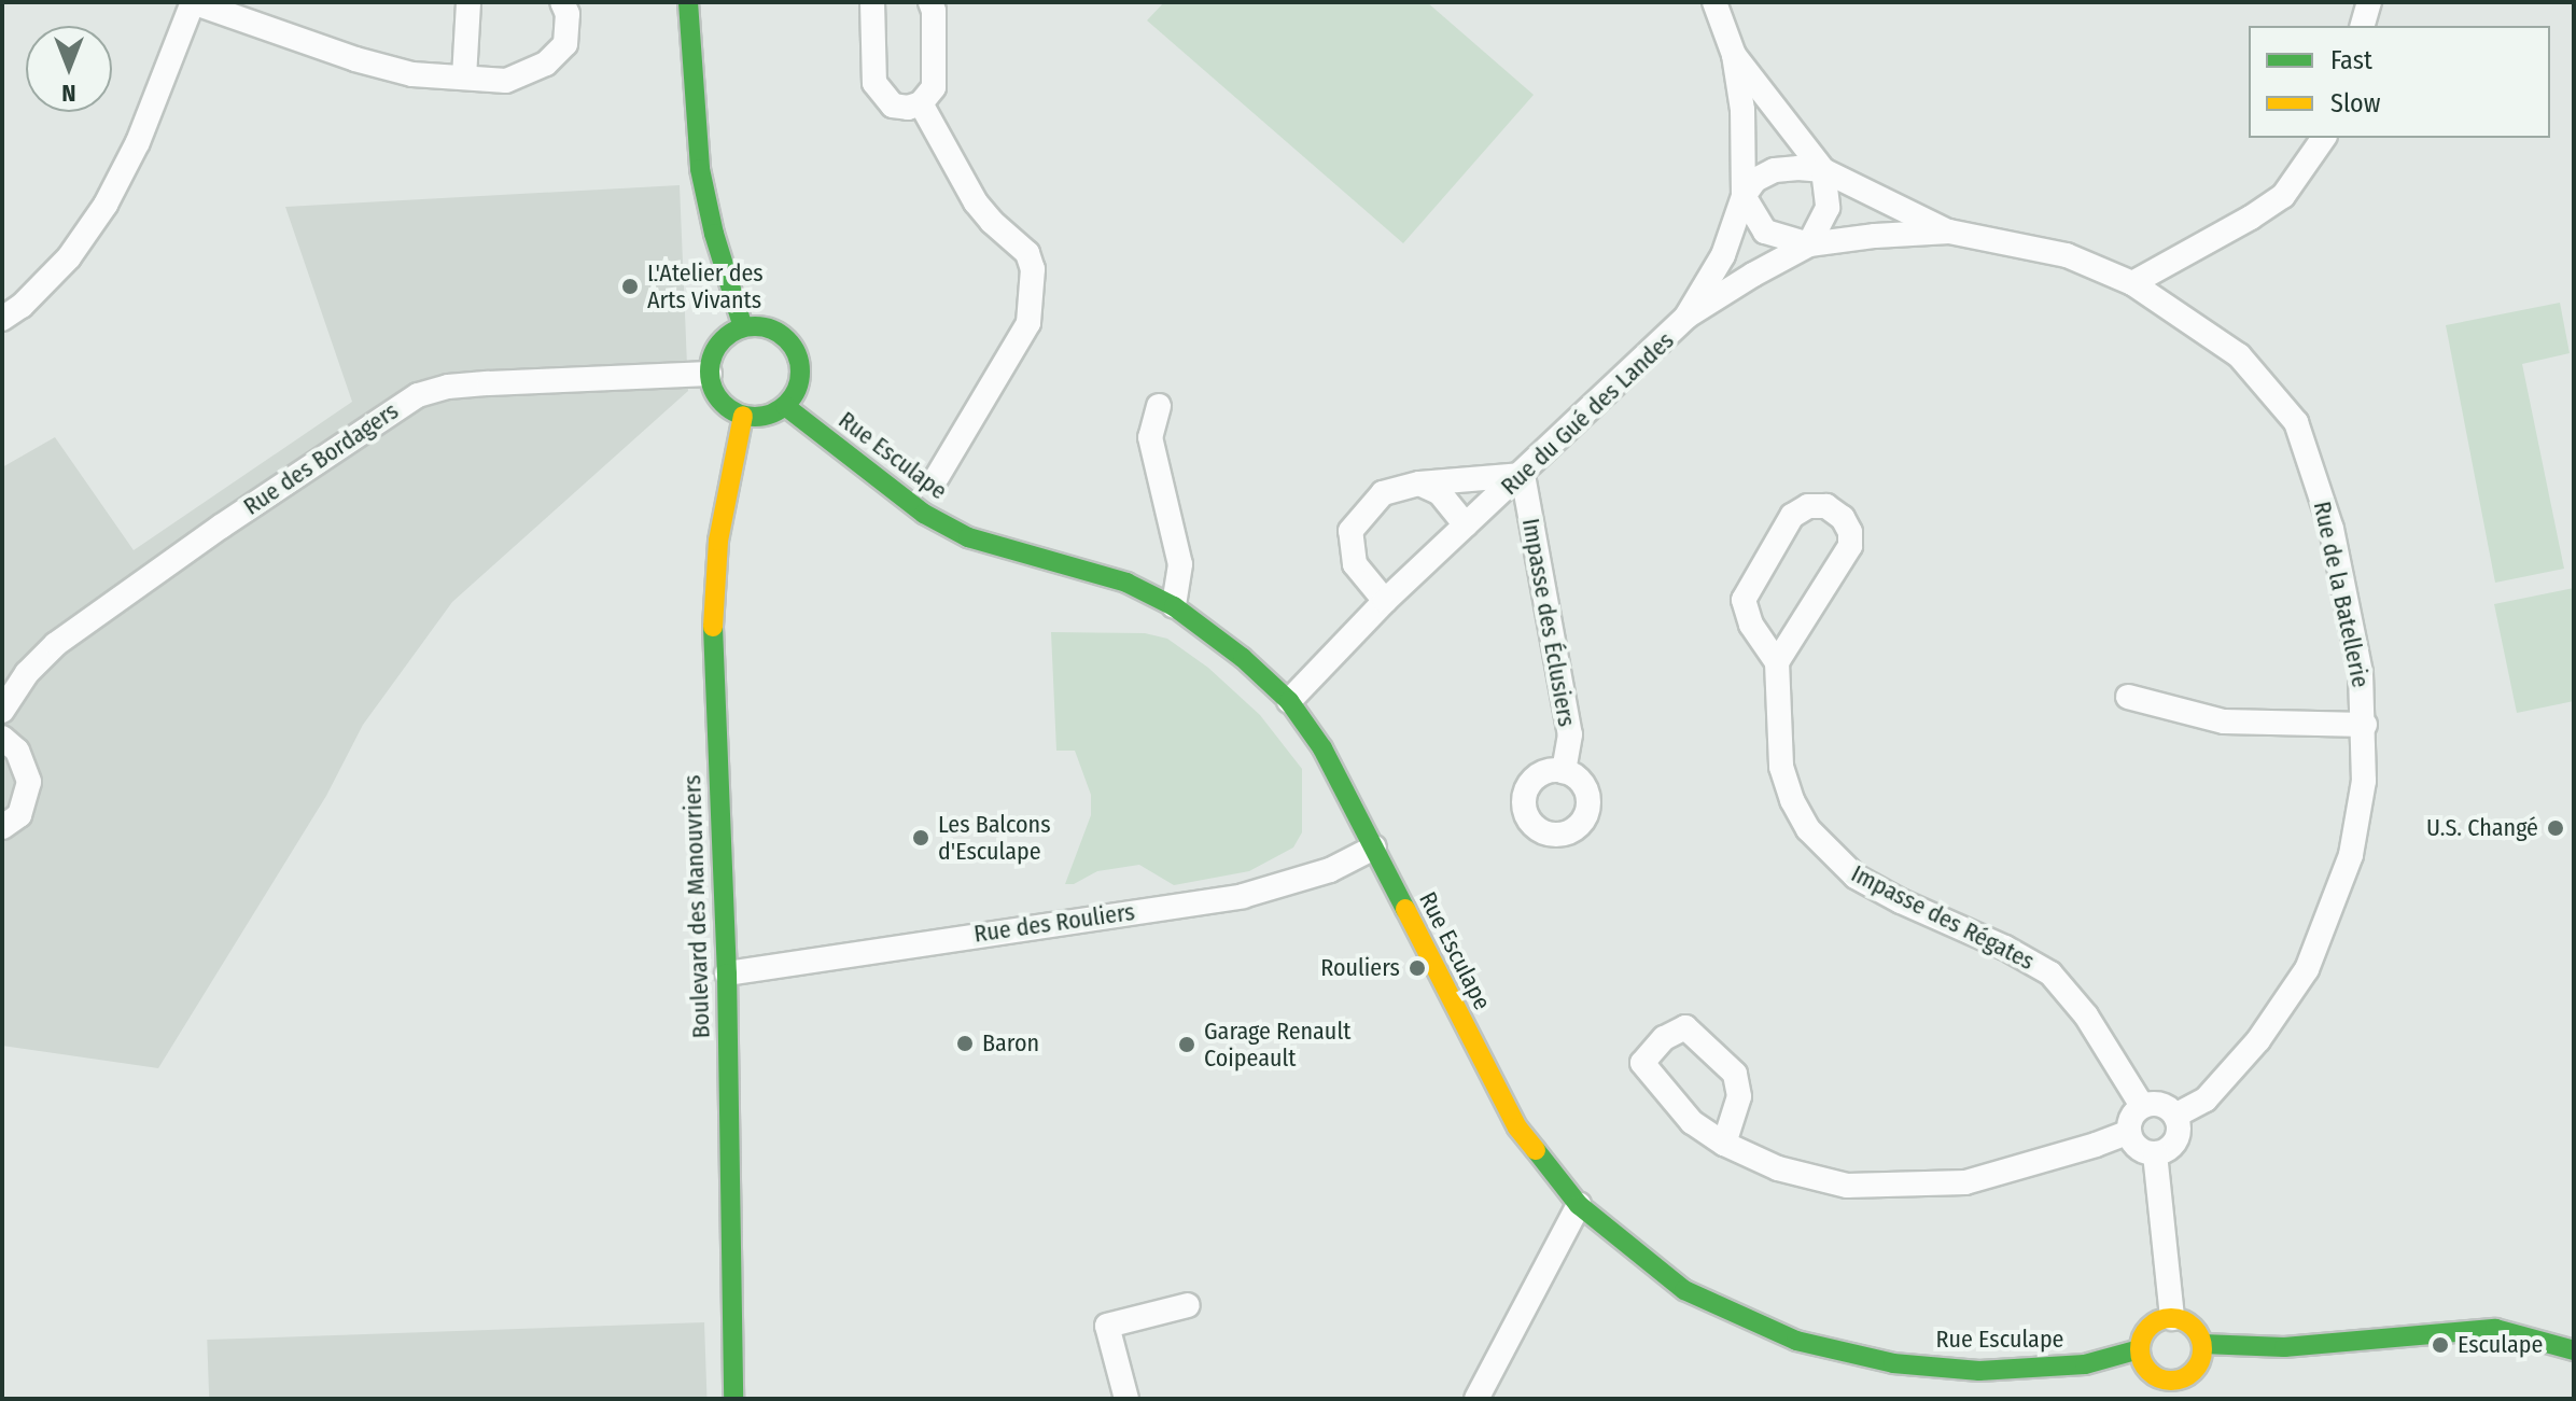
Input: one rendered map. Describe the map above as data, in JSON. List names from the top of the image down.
{
  "streets": {
    "street": [
      "Rue du Gué des Landes",
      "Rue Esculape",
      "Rue des Bordagers",
      "Rue de la Batellerie",
      "Impasse des Éclusiers",
      "Boulevard des Manouvriers",
      "Impasse des Régates",
      "Rue des Rouliers"
    ]
  },
  "crossings": [
    ["Rue du Gué des Landes", "Rue Esculape"],
    ["Rue du Gué des Landes", "Rue de la Batellerie"],
    ["Rue du Gué des Landes", "Impasse des Éclusiers"],
    ["Rue Esculape", "Rue des Bordagers"],
    ["Rue Esculape", "Boulevard des Manouvriers"],
    ["Rue Esculape", "Rue des Rouliers"],
    ["Rue des Bordagers", "Boulevard des Manouvriers"],
    ["Rue de la Batellerie", "Impasse des Régates"],
    ["Boulevard des Manouvriers", "Rue des Rouliers"]
  ],
  "places": [
    "L'Atelier des Arts Vivants",
    "U.S. Changé",
    "Les Balcons d'Esculape",
    "Rouliers",
    "Baron",
    "Garage Renault Coipeault",
    "Esculape"
  ],
  "legend": ["Fast", "Slow"],
  "north": "bottom"
}
